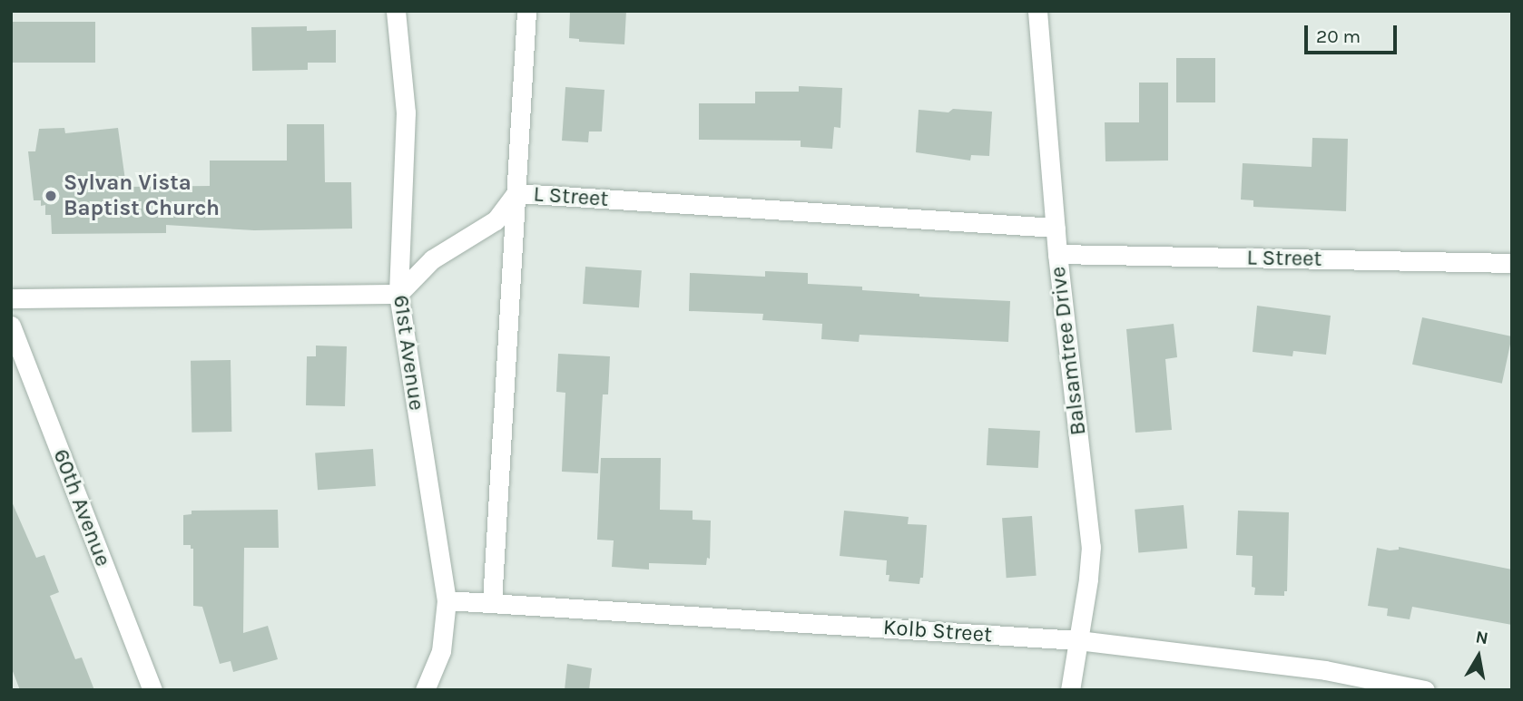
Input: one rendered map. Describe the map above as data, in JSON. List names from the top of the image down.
{
  "streets": {
    "street": [
      "L Street",
      "Balsamtree Drive",
      "61st Avenue",
      "60th Avenue",
      "Kolb Street"
    ]
  },
  "crossings": [
    ["L Street", "Balsamtree Drive"],
    ["L Street", "61st Avenue"],
    ["Balsamtree Drive", "Kolb Street"],
    ["61st Avenue", "Kolb Street"]
  ],
  "places": ["Sylvan Vista Baptist Church"],
  "scale_bar": "20 m",
  "north": "top"
}
